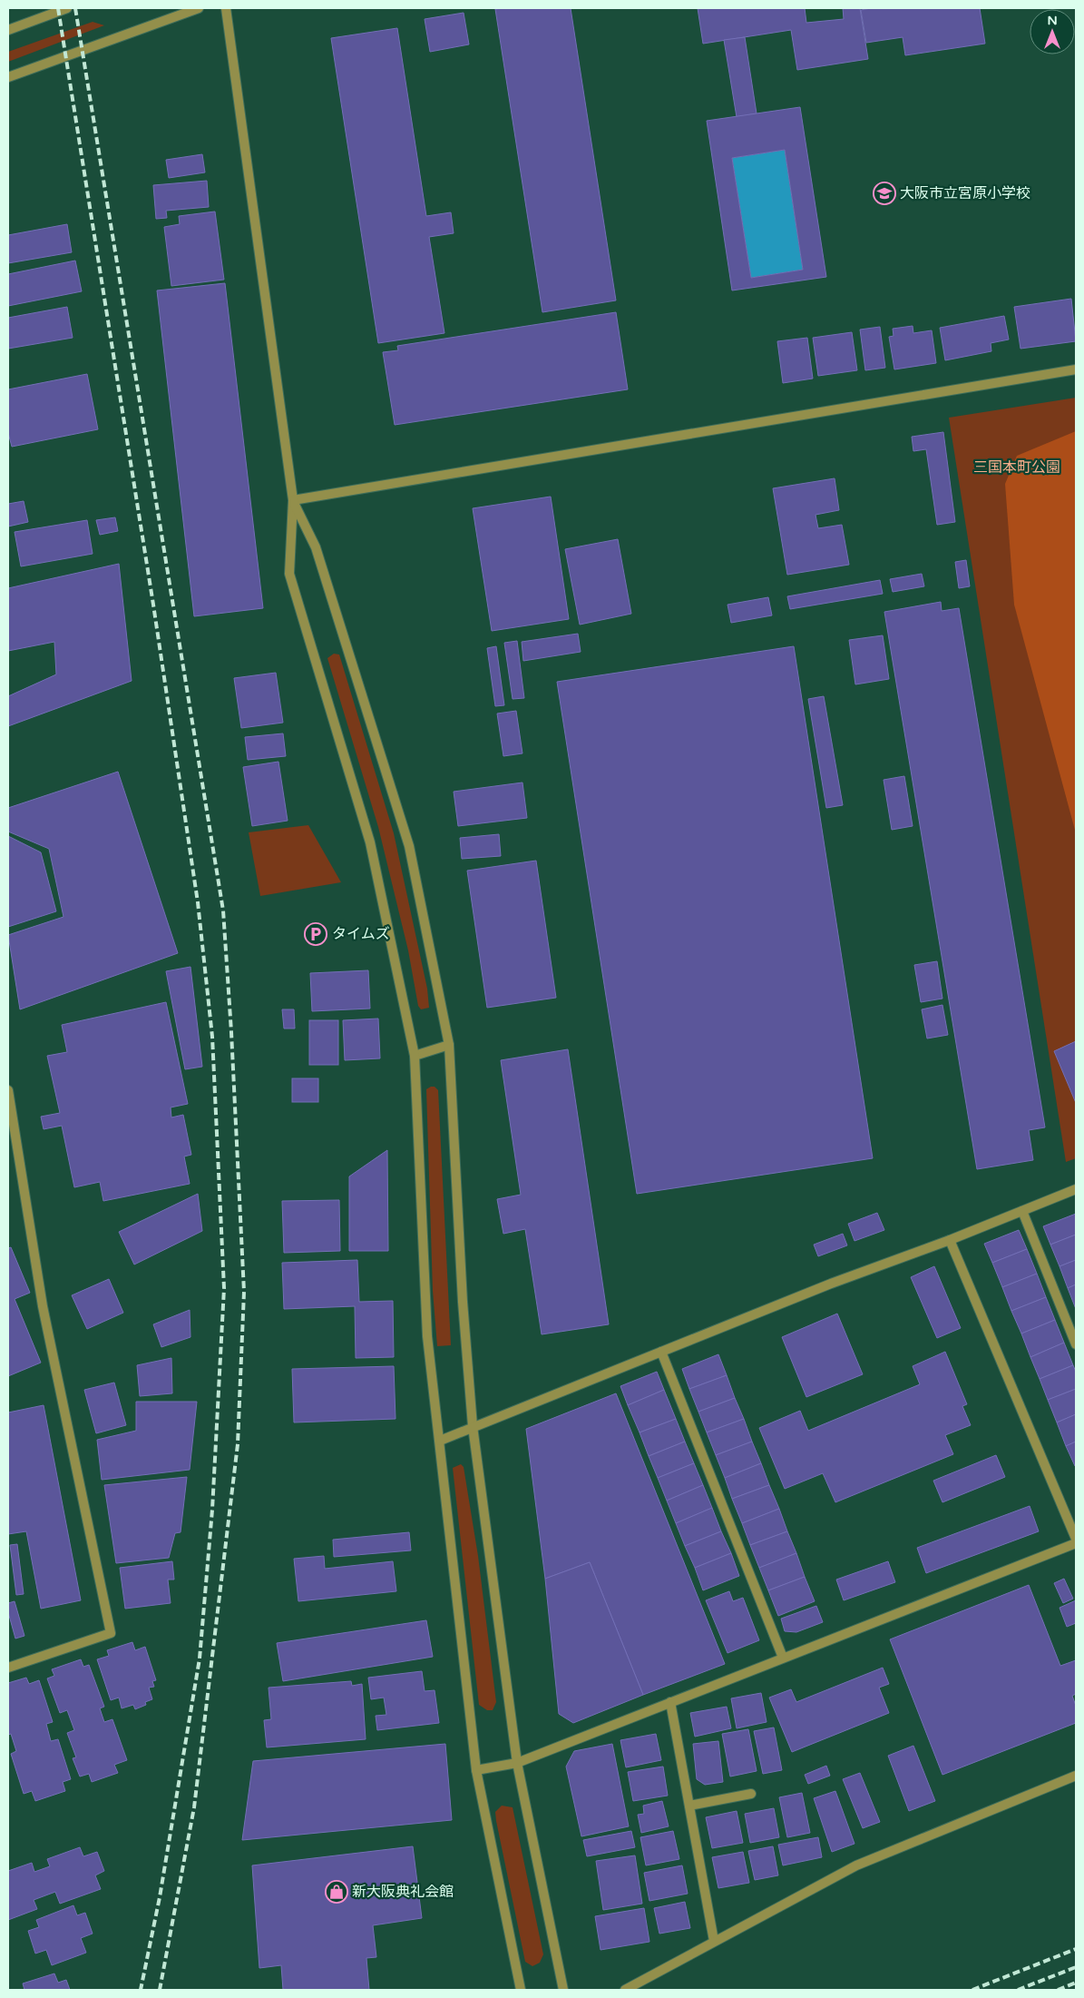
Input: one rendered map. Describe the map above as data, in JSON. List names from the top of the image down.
{
  "parks": ["三国本町公園"],
  "places": {
    "school or university": ["大阪市立宮原小学校"],
    "parking": ["タイムズ"],
    "shop": ["新大阪典礼会館"]
  },
  "north": "top"
}
